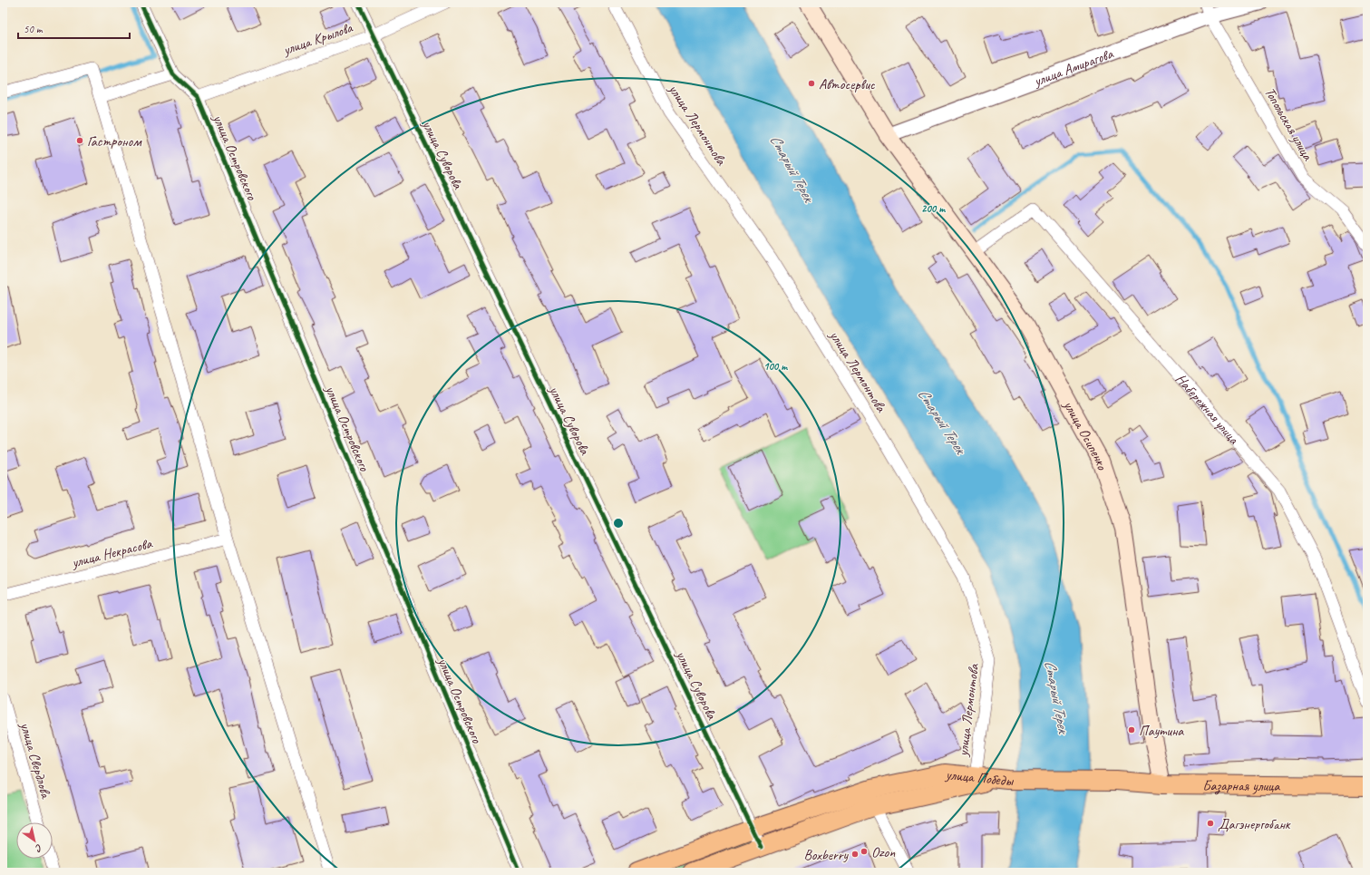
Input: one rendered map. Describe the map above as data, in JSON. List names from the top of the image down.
{
  "streets": {
    "main road": ["улица Осипенко", "улица Победы", "Базарная улица"],
    "street": [
      "улица Крылова",
      "улица Амирагова",
      "Топольская улица",
      "улица Лермонтова",
      "улица Суворова",
      "улица Островского",
      "Набережная улица",
      "улица Некрасова",
      "улица Свердлова"
    ]
  },
  "crossings": [
    ["улица Крылова", "улица Суворова"],
    ["улица Крылова", "улица Островского"],
    ["улица Амирагова", "Топольская улица"],
    ["улица Амирагова", "улица Осипенко"],
    ["улица Лермонтова", "улица Победы"],
    ["улица Суворова", "улица Победы"],
    ["Набережная улица", "улица Осипенко"],
    ["улица Осипенко", "Базарная улица"],
    ["улица Победы", "Базарная улица"]
  ],
  "water": ["Старый Терек"],
  "places": [
    "Автосервис",
    "Гастроном",
    "Паутина",
    "Дагэнергобанк",
    "Ozon",
    "Boxberry"
  ],
  "scale_bar": "50 m",
  "north": "bottom right",
  "rings": ["200 m", "100 m"]
}
